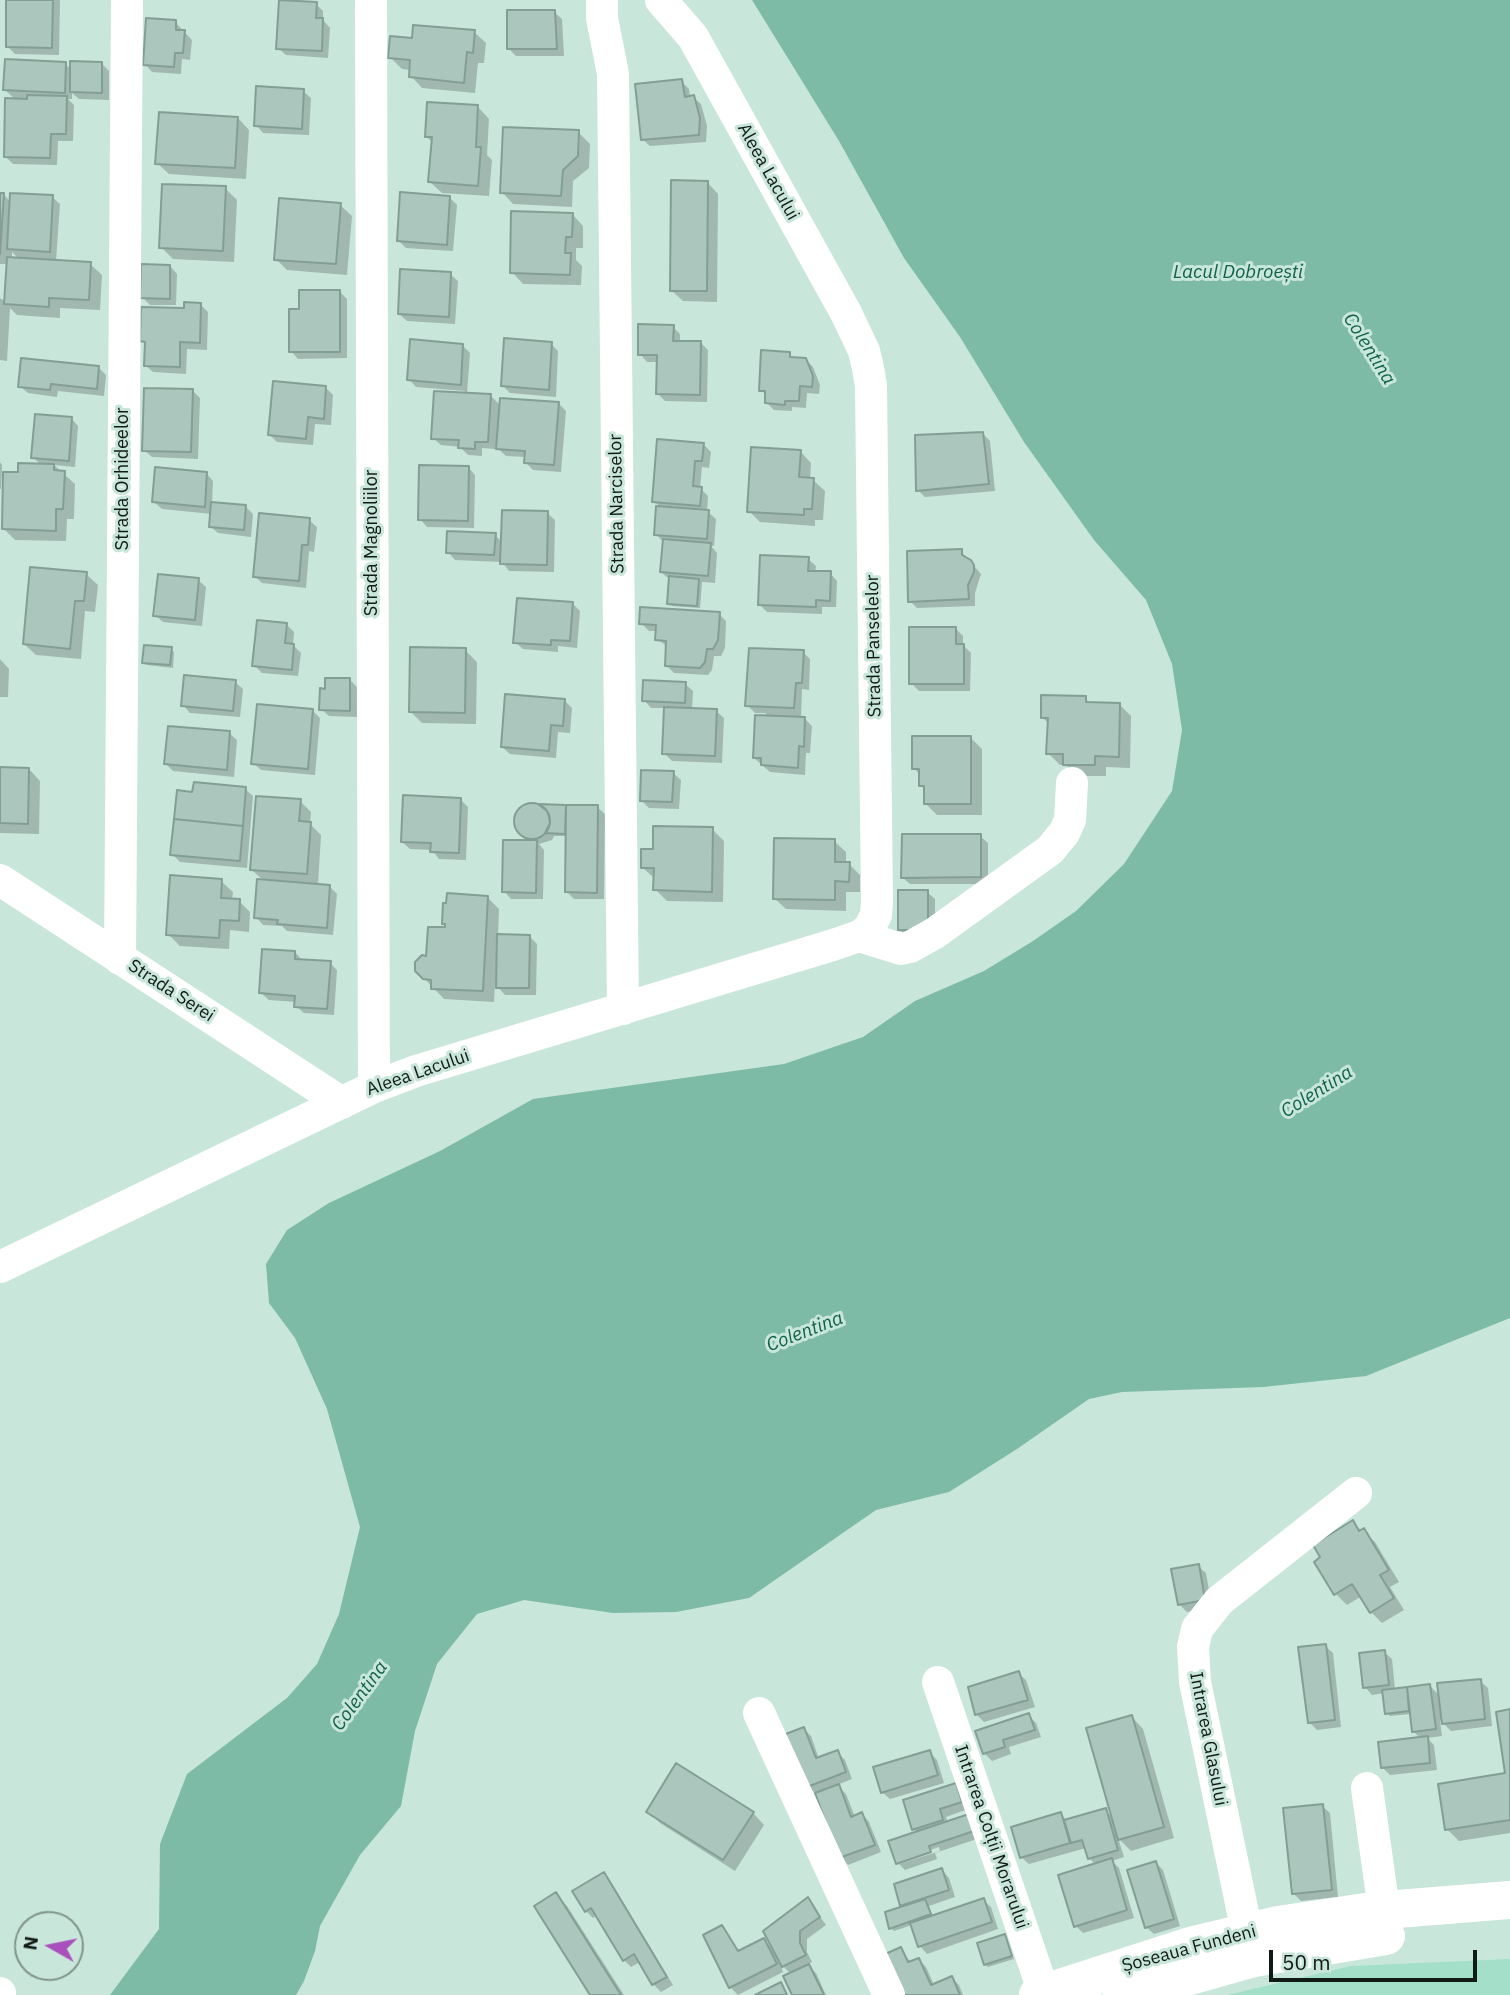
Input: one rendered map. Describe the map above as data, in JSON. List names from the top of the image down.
{
  "streets": {
    "main road": ["Șoseaua Fundeni"],
    "street": [
      "Aleea Lacului",
      "Strada Orhideelor",
      "Strada Narciselor",
      "Strada Magnoliilor",
      "Strada Panselelor",
      "Strada Serei",
      "Intrarea Glasului",
      "Intrarea Colții Morarului"
    ]
  },
  "crossings": [
    ["Aleea Lacului", "Strada Narciselor"],
    ["Aleea Lacului", "Strada Magnoliilor"],
    ["Aleea Lacului", "Strada Panselelor"],
    ["Aleea Lacului", "Strada Serei"],
    ["Strada Orhideelor", "Strada Serei"],
    ["Intrarea Glasului", "Șoseaua Fundeni"],
    ["Intrarea Colții Morarului", "Șoseaua Fundeni"]
  ],
  "water": ["Lacul Dobroești", "Colentina"],
  "scale_bar": "50 m",
  "north": "left"
}
